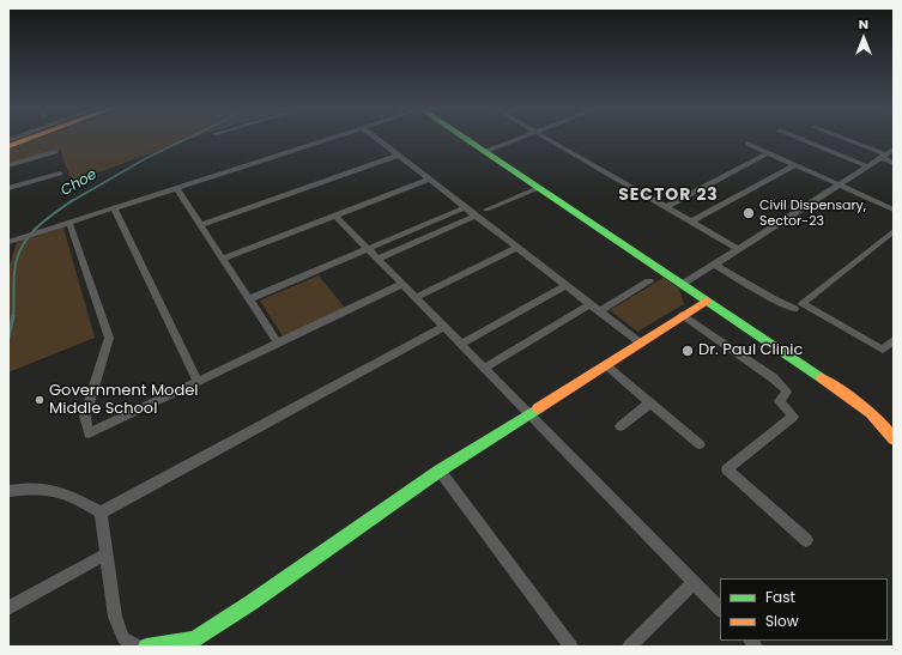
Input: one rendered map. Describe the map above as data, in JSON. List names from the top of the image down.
{
  "districts": ["SECTOR 23"],
  "water": ["Choe"],
  "places": ["Civil Dispensary, Sector-23", "Dr. Paul Clinic", "Government Model Middle School"],
  "legend": ["Fast", "Slow"],
  "north": "top"
}
